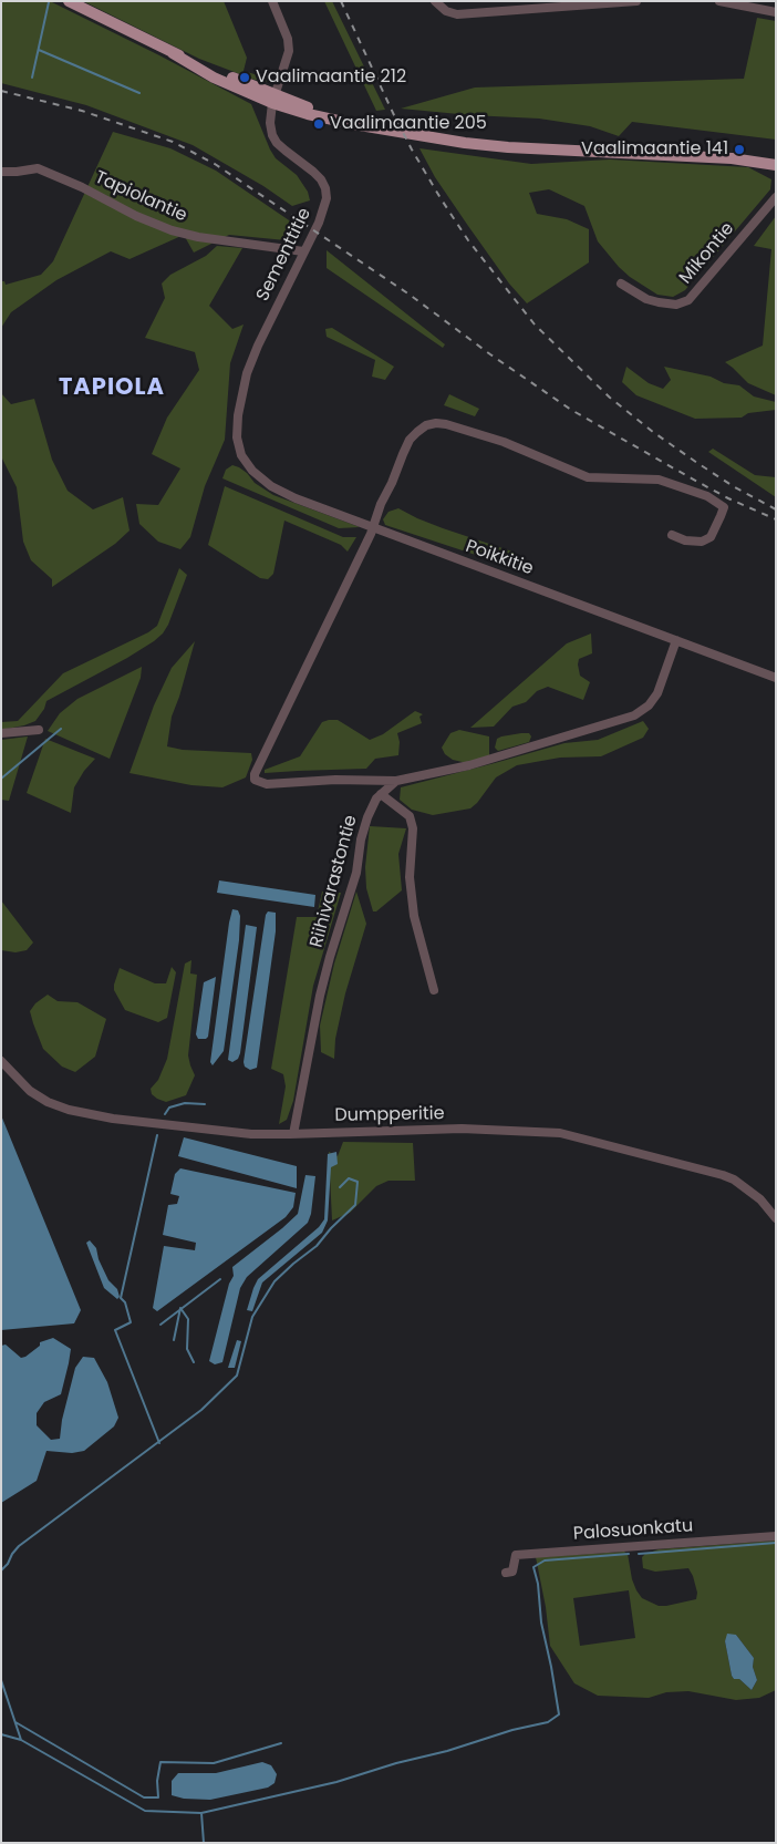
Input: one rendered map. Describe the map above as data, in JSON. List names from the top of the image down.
{
  "streets": {
    "street": [
      "Tapiolantie",
      "Mikontie",
      "Sementtitie",
      "Poikkitie",
      "Riihivarastontie",
      "Dumpperitie",
      "Palosuonkatu"
    ]
  },
  "crossings": [
    ["Tapiolantie", "Sementtitie"],
    ["Sementtitie", "Poikkitie"],
    ["Poikkitie", "Riihivarastontie"],
    ["Riihivarastontie", "Dumpperitie"]
  ],
  "districts": ["TAPIOLA"],
  "places": ["Vaalimaantie 212", "Vaalimaantie 205", "Vaalimaantie 141"]
}
